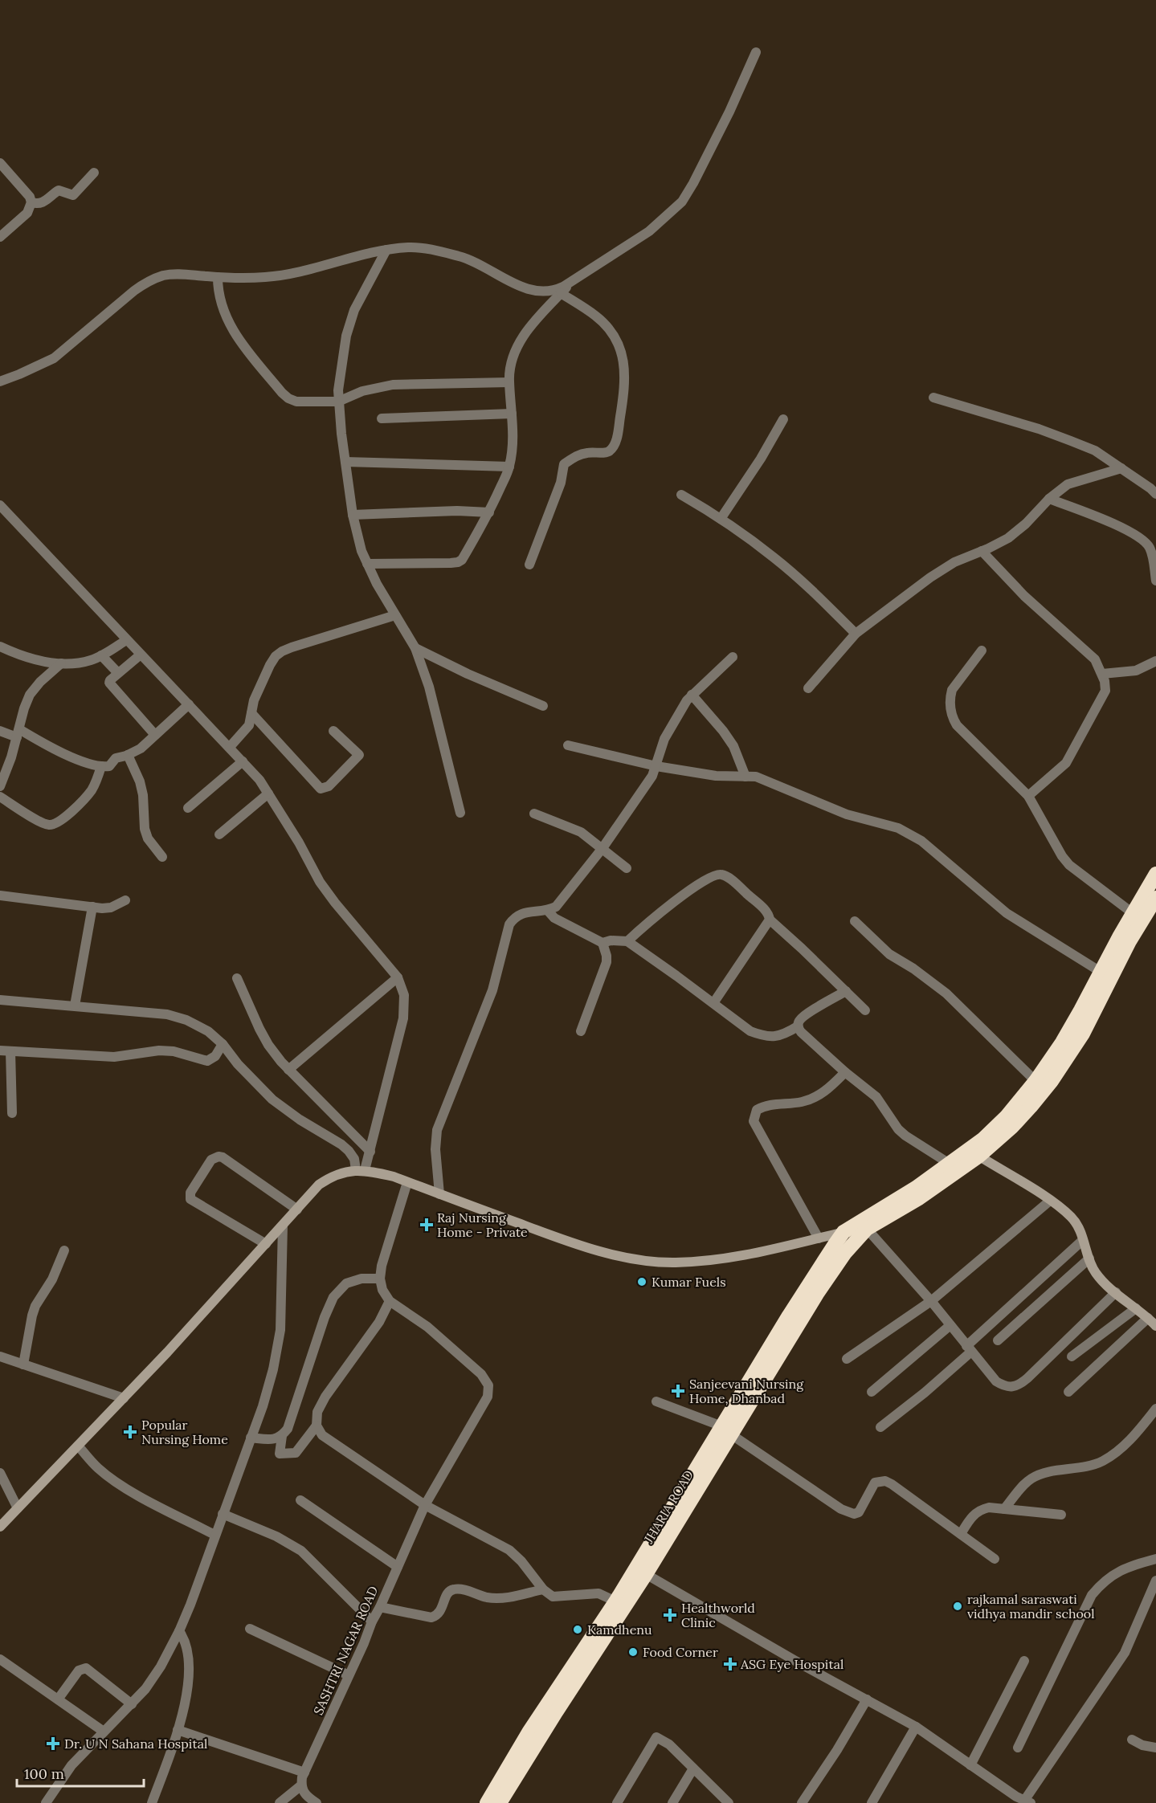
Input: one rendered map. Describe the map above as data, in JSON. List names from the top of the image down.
{
  "streets": {
    "highway": ["JHARIA ROAD"],
    "street": ["SASHTRI NAGAR ROAD"]
  },
  "places": {
    "health": [
      "Raj Nursing Home - Private",
      "Sanjeevani Nursing Home, Dhanbad",
      "Popular Nursing Home",
      "Healthworld Clinic",
      "ASG Eye Hospital",
      "Dr. U N Sahana Hospital"
    ],
    "other": [
      "Kumar Fuels",
      "rajkamal saraswati vidhya mandir school",
      "Kamdhenu",
      "Food Corner"
    ]
  },
  "scale_bar": "100 m"
}
